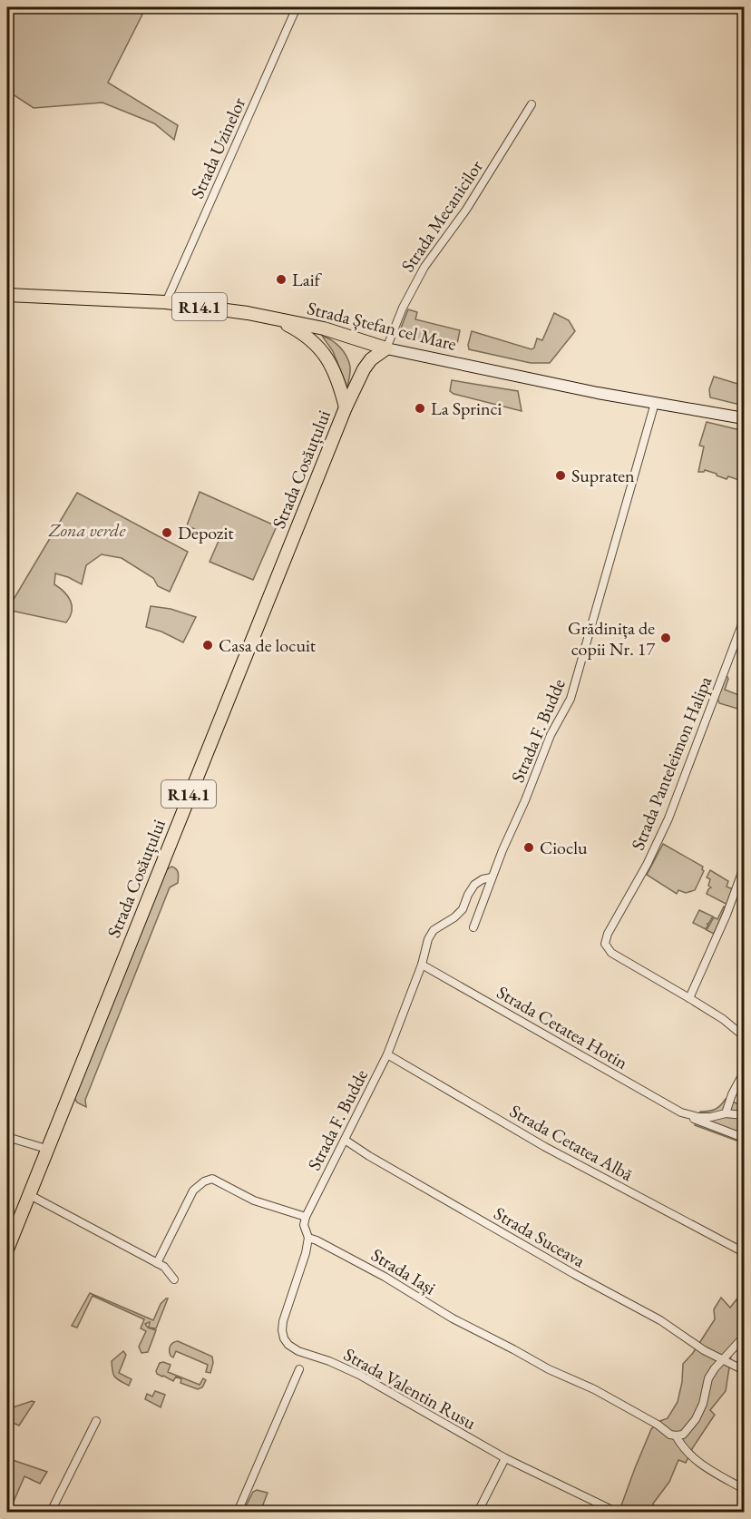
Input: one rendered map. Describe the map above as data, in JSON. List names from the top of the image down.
{
  "streets": {
    "main road": ["R14.1", "Strada Ștefan cel Mare", "Strada Cosăuțului"],
    "street": [
      "Strada Uzinelor",
      "Strada Mecanicilor",
      "Strada F. Budde",
      "Strada Panteleimon Halipa",
      "Strada Cetatea Hotin",
      "Strada Cetatea Albă",
      "Strada Suceava",
      "Strada Iași",
      "Strada Valentin Rusu"
    ]
  },
  "crossings": [
    ["Strada Uzinelor", "Strada Ștefan cel Mare"],
    ["Strada Mecanicilor", "Strada Ștefan cel Mare"],
    ["Strada Mecanicilor", "Strada Cosăuțului"],
    ["R14.1", "Strada Ștefan cel Mare"],
    ["R14.1", "Strada Cosăuțului"],
    ["Strada Ștefan cel Mare", "Strada Cosăuțului"],
    ["Strada Ștefan cel Mare", "Strada F. Budde"],
    ["Strada F. Budde", "Strada Cetatea Hotin"],
    ["Strada F. Budde", "Strada Cetatea Albă"],
    ["Strada F. Budde", "Strada Suceava"],
    ["Strada Iași", "Strada Valentin Rusu"]
  ],
  "parks": ["Zona verde"],
  "places": [
    "Laif",
    "La Sprinci",
    "Supraten",
    "Depozit",
    "Grădinița de copii Nr. 17",
    "Casa de locuit",
    "Cioclu"
  ]
}
